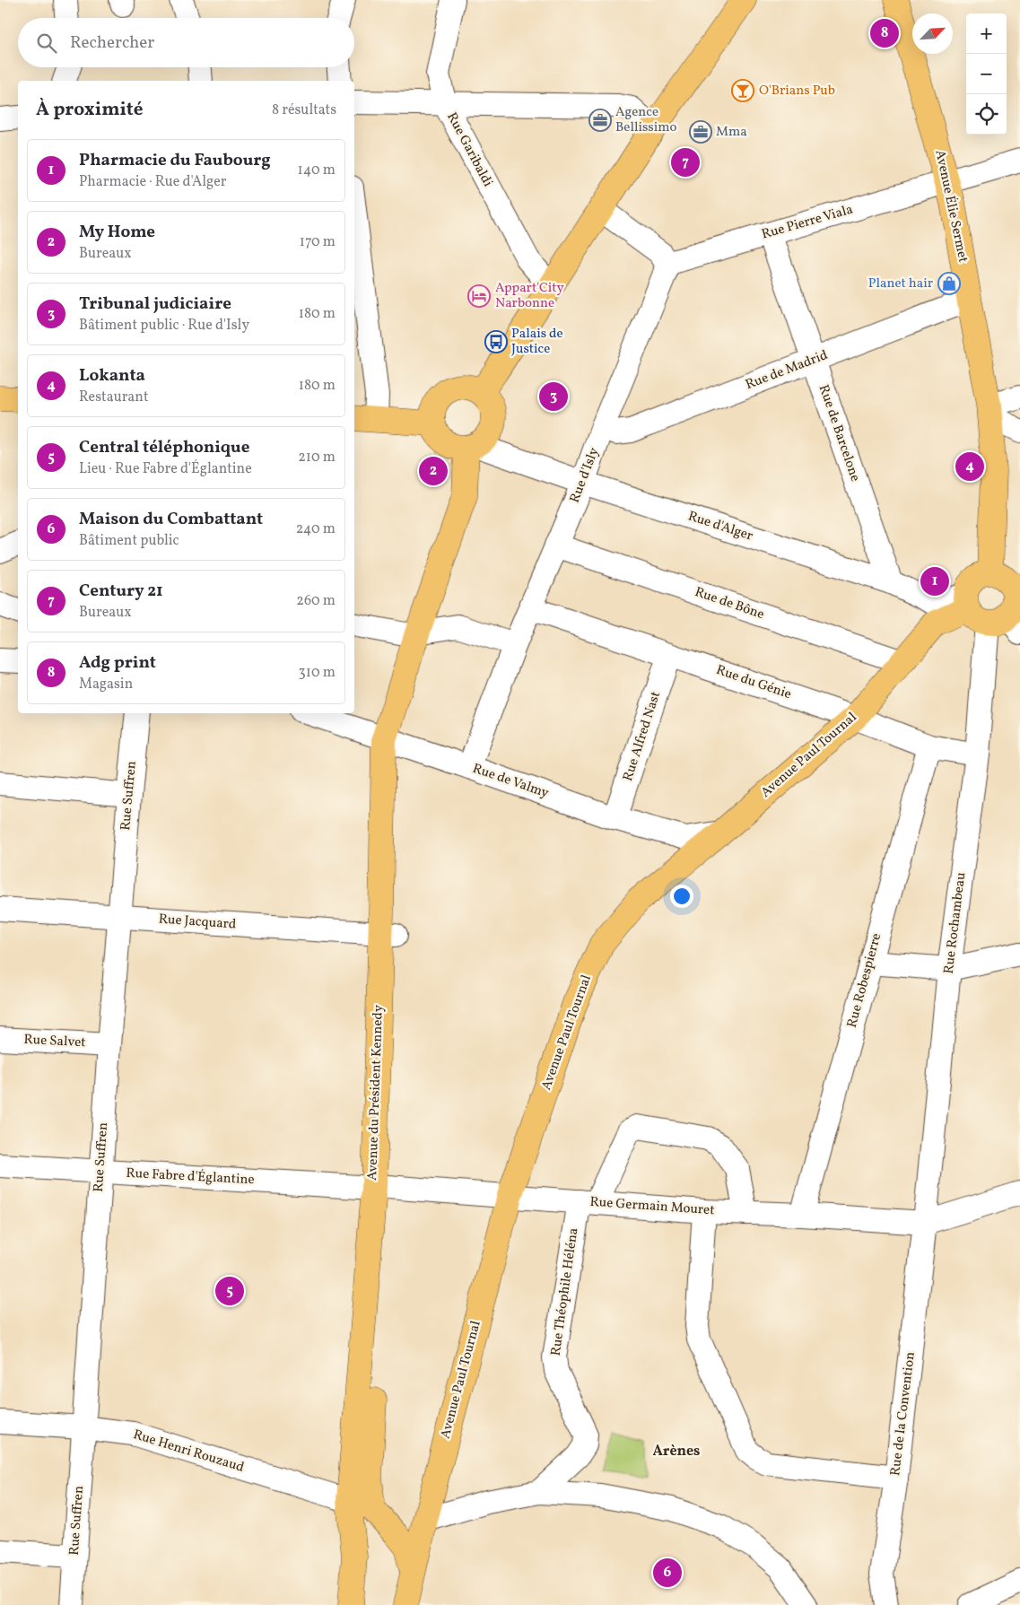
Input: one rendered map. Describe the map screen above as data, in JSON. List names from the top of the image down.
{
  "streets": {
    "main road": ["Avenue Élie Sermet", "Avenue Paul Tournal", "Avenue du Président Kennedy"],
    "street": [
      "Rue Garibaldi",
      "Rue Pierre Viala",
      "Rue de Madrid",
      "Rue de Barcelone",
      "Rue d'Isly",
      "Rue d'Alger",
      "Rue de Bône",
      "Rue du Génie",
      "Rue Alfred Nast",
      "Rue de Valmy",
      "Rue Suffren",
      "Rue Jacquard",
      "Rue Rochambeau",
      "Rue Robespierre",
      "Rue Salvet",
      "Rue Fabre d'Églantine",
      "Rue Germain Mouret",
      "Rue Théophile Héléna",
      "Rue de la Convention",
      "Rue Henri Rouzaud"
    ]
  },
  "crossings": [
    ["Avenue Élie Sermet", "Rue Pierre Viala"],
    ["Avenue Élie Sermet", "Rue de Madrid"],
    ["Rue Pierre Viala", "Rue de Barcelone"],
    ["Rue Pierre Viala", "Rue d'Isly"],
    ["Rue de Madrid", "Rue de Barcelone"],
    ["Rue de Madrid", "Rue d'Isly"],
    ["Rue de Barcelone", "Rue d'Alger"],
    ["Rue d'Isly", "Rue d'Alger"],
    ["Rue d'Isly", "Rue de Bône"],
    ["Rue d'Isly", "Rue du Génie"],
    ["Rue d'Isly", "Rue de Valmy"],
    ["Rue d'Alger", "Avenue Paul Tournal"],
    ["Rue d'Alger", "Rue Rochambeau"],
    ["Rue de Bône", "Avenue Paul Tournal"],
    ["Rue du Génie", "Rue Alfred Nast"],
    ["Rue du Génie", "Avenue Paul Tournal"],
    ["Rue du Génie", "Rue Rochambeau"],
    ["Rue du Génie", "Rue Robespierre"],
    ["Rue Alfred Nast", "Rue de Valmy"],
    ["Avenue Paul Tournal", "Rue de Valmy"],
    ["Avenue Paul Tournal", "Rue Rochambeau"],
    ["Avenue Paul Tournal", "Rue Germain Mouret"],
    ["Rue de Valmy", "Avenue du Président Kennedy"],
    ["Rue Suffren", "Rue Jacquard"],
    ["Rue Suffren", "Rue Salvet"],
    ["Rue Suffren", "Rue Fabre d'Églantine"],
    ["Rue Suffren", "Rue Henri Rouzaud"],
    ["Rue Jacquard", "Avenue du Président Kennedy"],
    ["Rue Rochambeau", "Rue Germain Mouret"],
    ["Rue Rochambeau", "Rue de la Convention"],
    ["Rue Robespierre", "Rue Germain Mouret"],
    ["Avenue du Président Kennedy", "Rue Fabre d'Églantine"],
    ["Avenue du Président Kennedy", "Rue Germain Mouret"],
    ["Avenue du Président Kennedy", "Rue Henri Rouzaud"],
    ["Rue Fabre d'Églantine", "Rue Germain Mouret"],
    ["Rue Germain Mouret", "Rue Théophile Héléna"],
    ["Rue Germain Mouret", "Rue de la Convention"]
  ],
  "districts": ["Arènes"],
  "places": {
    "bar": ["O'Brians Pub"],
    "office": ["Agence Bellissimo", "Mma"],
    "shop": ["Planet hair"],
    "hotel": ["Appart'City Narbonne"],
    "bus stop": ["Palais de Justice"]
  },
  "north": "top right",
  "page": {
    "map_buttons": ["+", "−"],
    "pins": [
      "8",
      "7",
      "3",
      "4",
      "2",
      "1",
      "5",
      "6"
    ],
    "search": "Rechercher",
    "heading": ["À proximité", "8 résultats"],
    "list": [
      {
        "mark": "1",
        "name": "Pharmacie du Faubourg",
        "note": "Pharmacie · Rue d'Alger",
        "value": "140 m"
      },
      {
        "mark": "2",
        "name": "My Home",
        "note": "Bureaux",
        "value": "170 m"
      },
      {
        "mark": "3",
        "name": "Tribunal judiciaire",
        "note": "Bâtiment public · Rue d'Isly",
        "value": "180 m"
      },
      {
        "mark": "4",
        "name": "Lokanta",
        "note": "Restaurant",
        "value": "180 m"
      },
      {
        "mark": "5",
        "name": "Central téléphonique",
        "note": "Lieu · Rue Fabre d'Églantine",
        "value": "210 m"
      },
      {
        "mark": "6",
        "name": "Maison du Combattant",
        "note": "Bâtiment public",
        "value": "240 m"
      },
      {
        "mark": "7",
        "name": "Century 21",
        "note": "Bureaux",
        "value": "260 m"
      },
      {
        "mark": "8",
        "name": "Adg print",
        "note": "Magasin",
        "value": "310 m"
      }
    ]
  }
}
